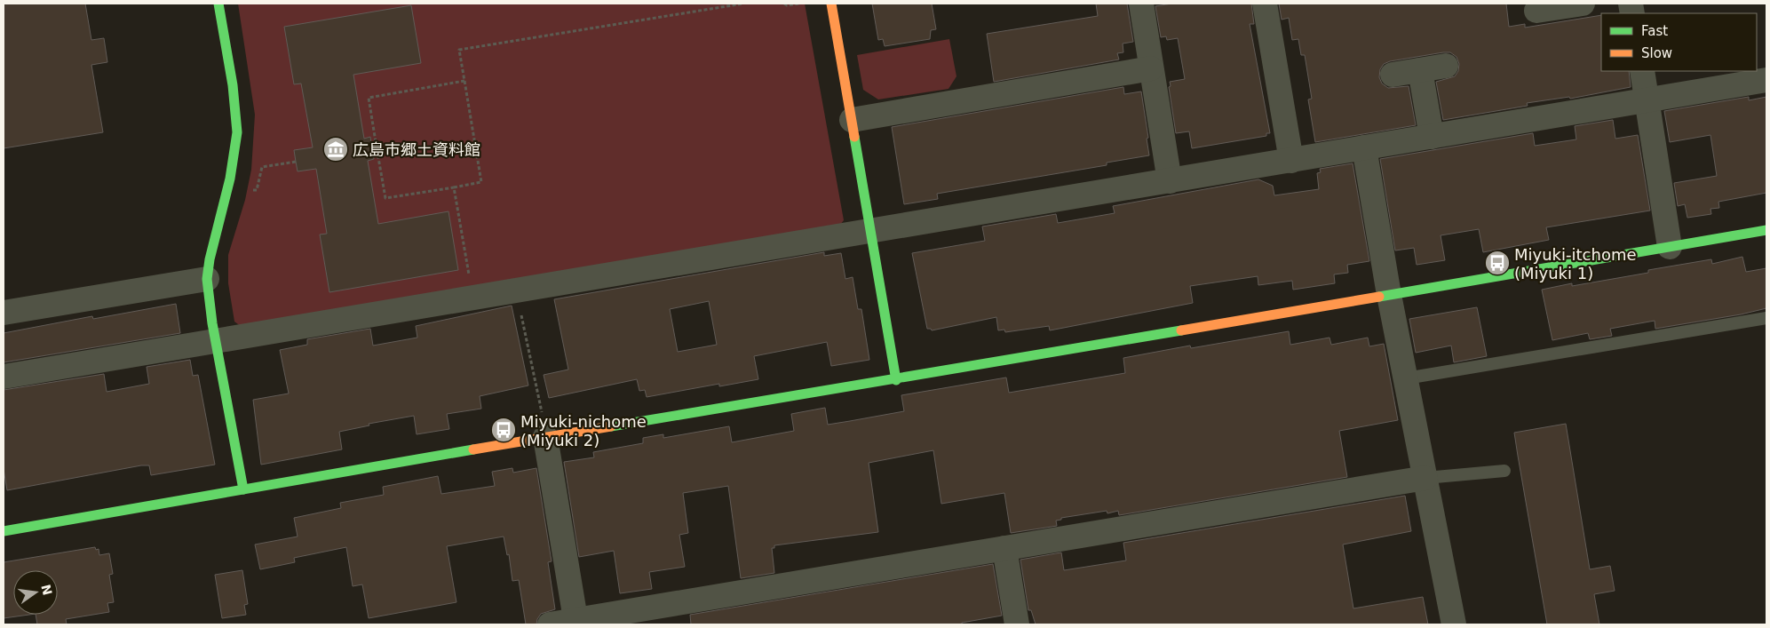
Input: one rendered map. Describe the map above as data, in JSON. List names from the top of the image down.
{
  "places": {
    "museum": ["広島市郷土資料館"],
    "bus stop": ["Miyuki-itchome (Miyuki 1)", "Miyuki-nichome (Miyuki 2)"]
  },
  "legend": ["Fast", "Slow"],
  "north": "right"
}
